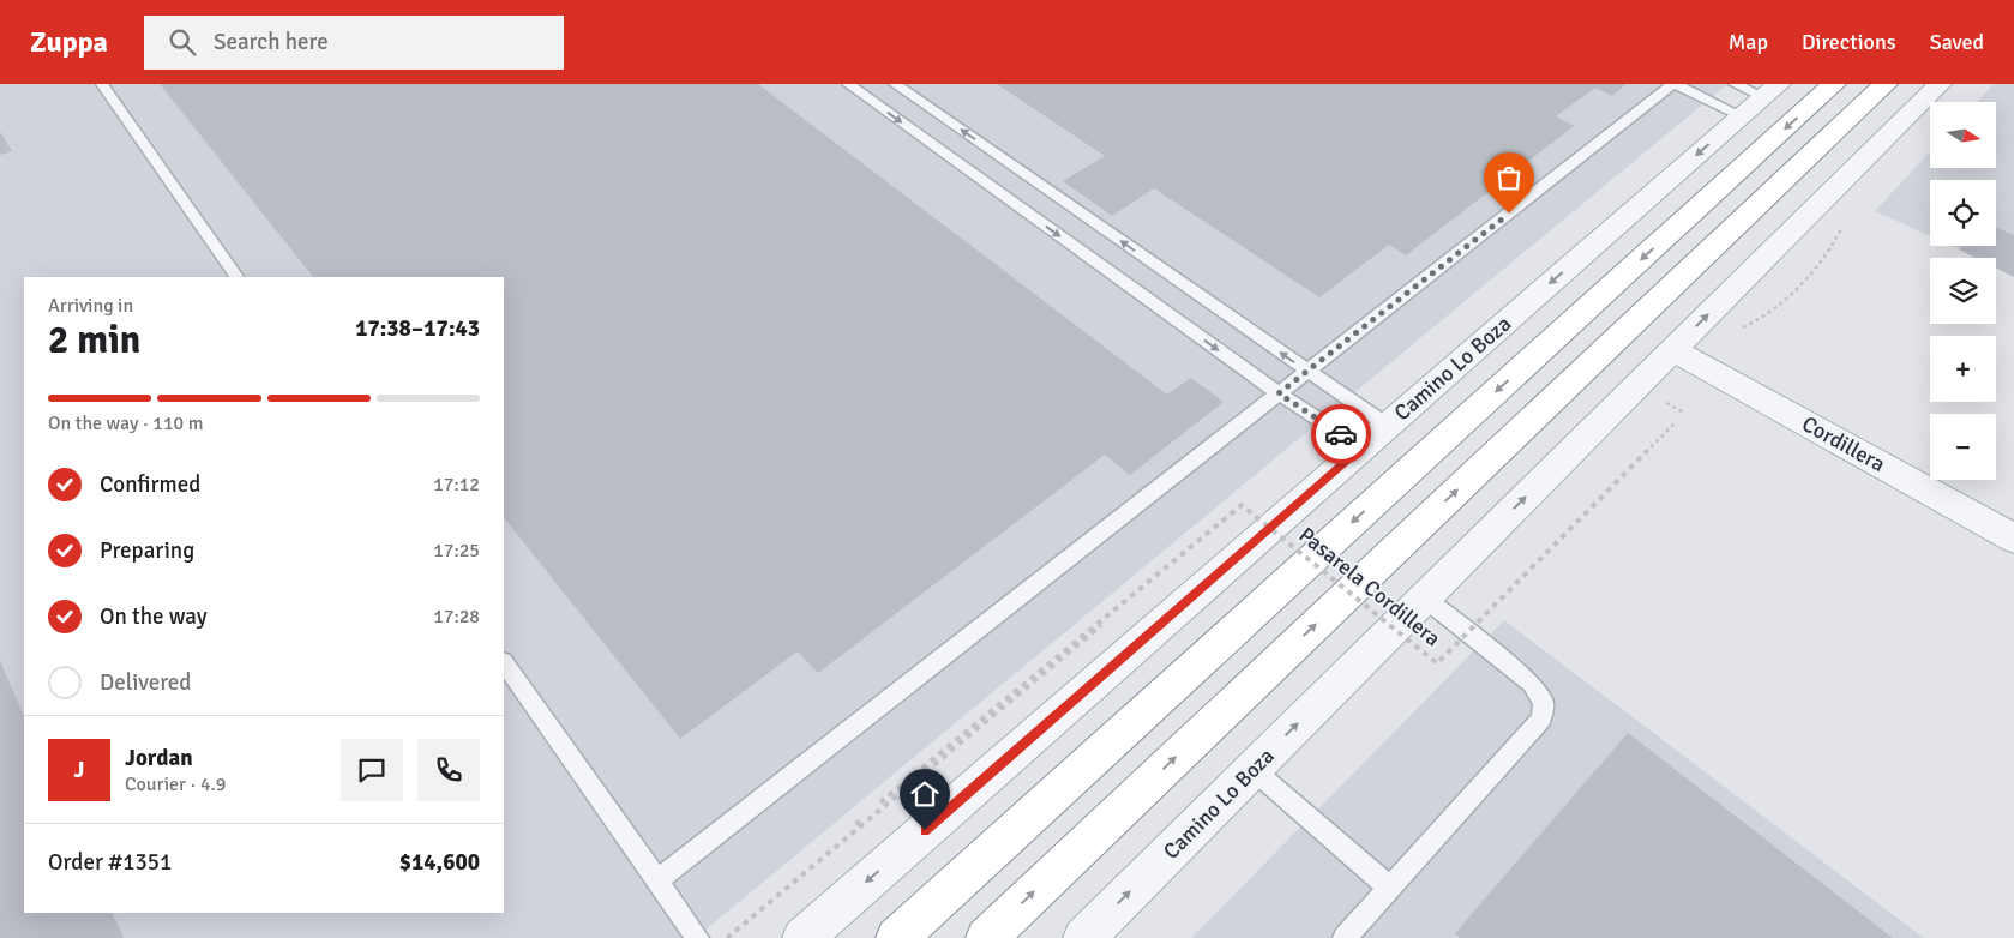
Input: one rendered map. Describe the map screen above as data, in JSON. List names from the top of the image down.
{
  "streets": {
    "street": ["Camino Lo Boza", "Cordillera"],
    "path": ["Pasarela Cordillera"]
  },
  "crossings": [
    ["Camino Lo Boza", "Cordillera"]
  ],
  "north": "right",
  "page": {
    "header": "Zuppa",
    "search": "Search here",
    "nav": ["Map", "Directions", "Saved"],
    "map_buttons": ["+", "−"],
    "heading": ["2 min", "Arriving in", "17:38–17:43"],
    "panel": [
      "Jordan",
      "Courier · 4.9",
      "Order #1351",
      "$14,600"
    ],
    "bar": "On the way · 110 m",
    "list": [
      ["Confirmed", "17:12"],
      ["Preparing", "17:25"],
      ["On the way", "17:28"],
      "Delivered"
    ],
    "round": "J"
  }
}
